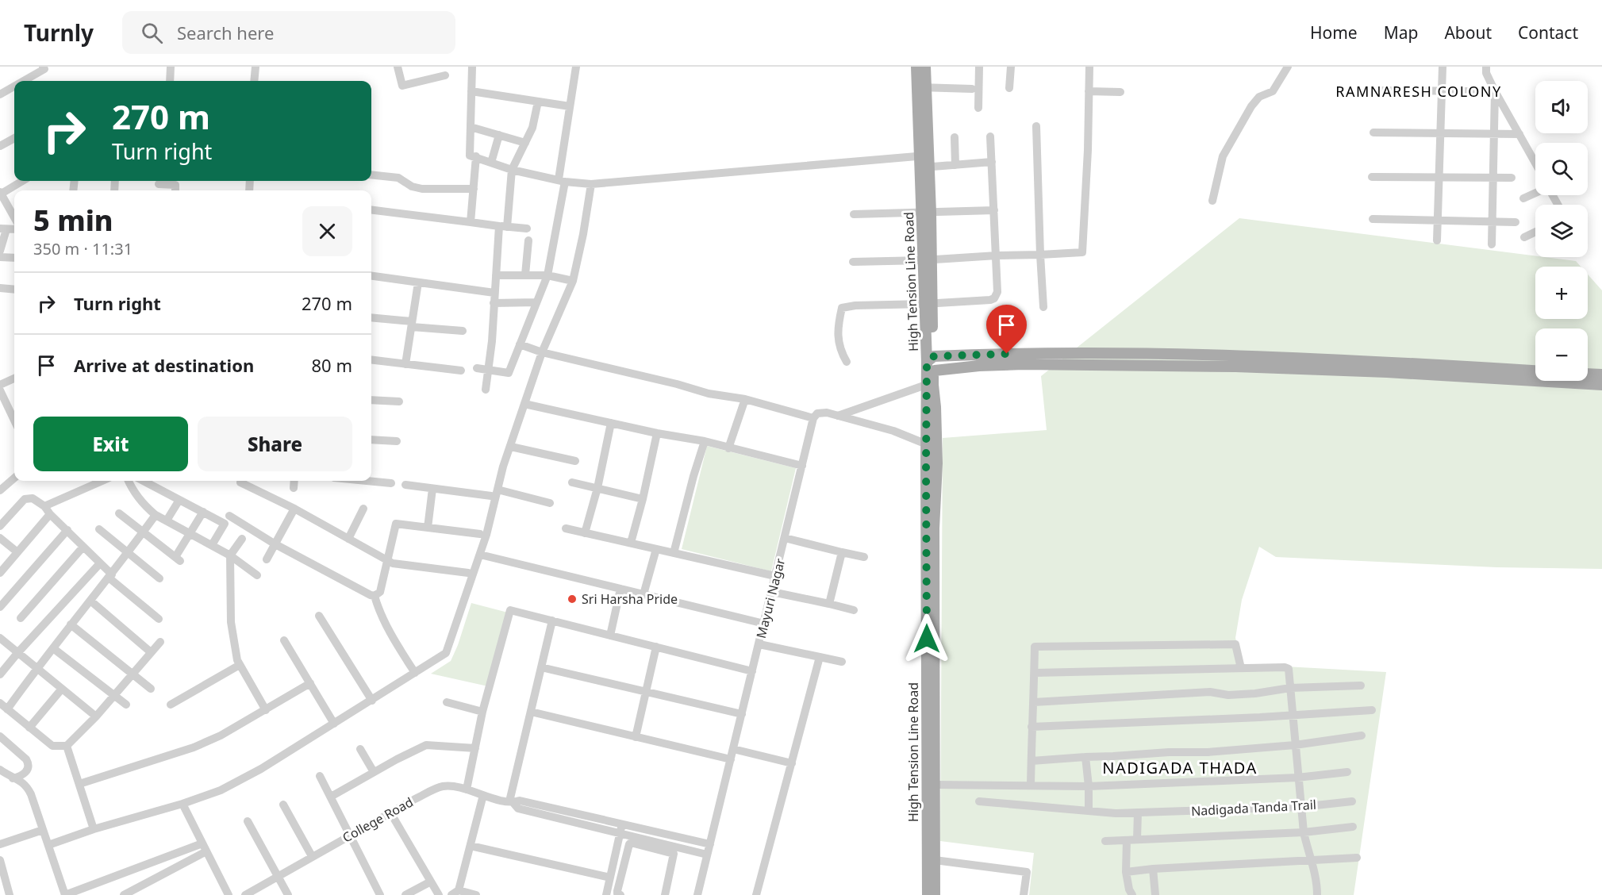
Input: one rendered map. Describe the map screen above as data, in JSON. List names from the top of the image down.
{
  "streets": {
    "main road": ["High Tension Line Road"],
    "street": ["Mayuri Nagar", "Nadigada Tanda Trail", "College Road"]
  },
  "districts": ["RAMNARESH COLONY", "NADIGADA THADA"],
  "places": ["Sri Harsha Pride"],
  "page": {
    "header": "Turnly",
    "search": "Search here",
    "nav": [
      "Home",
      "Map",
      "About",
      "Contact"
    ],
    "map_buttons": ["+", "−"],
    "turn": ["270 m", "Turn right"],
    "heading": ["5 min", "350 m · 11:31"],
    "list": [
      {
        "name": "Turn right",
        "value": "270 m"
      },
      {
        "name": "Arrive at destination",
        "value": "80 m"
      }
    ],
    "buttons": ["Exit", "Share"]
  }
}
